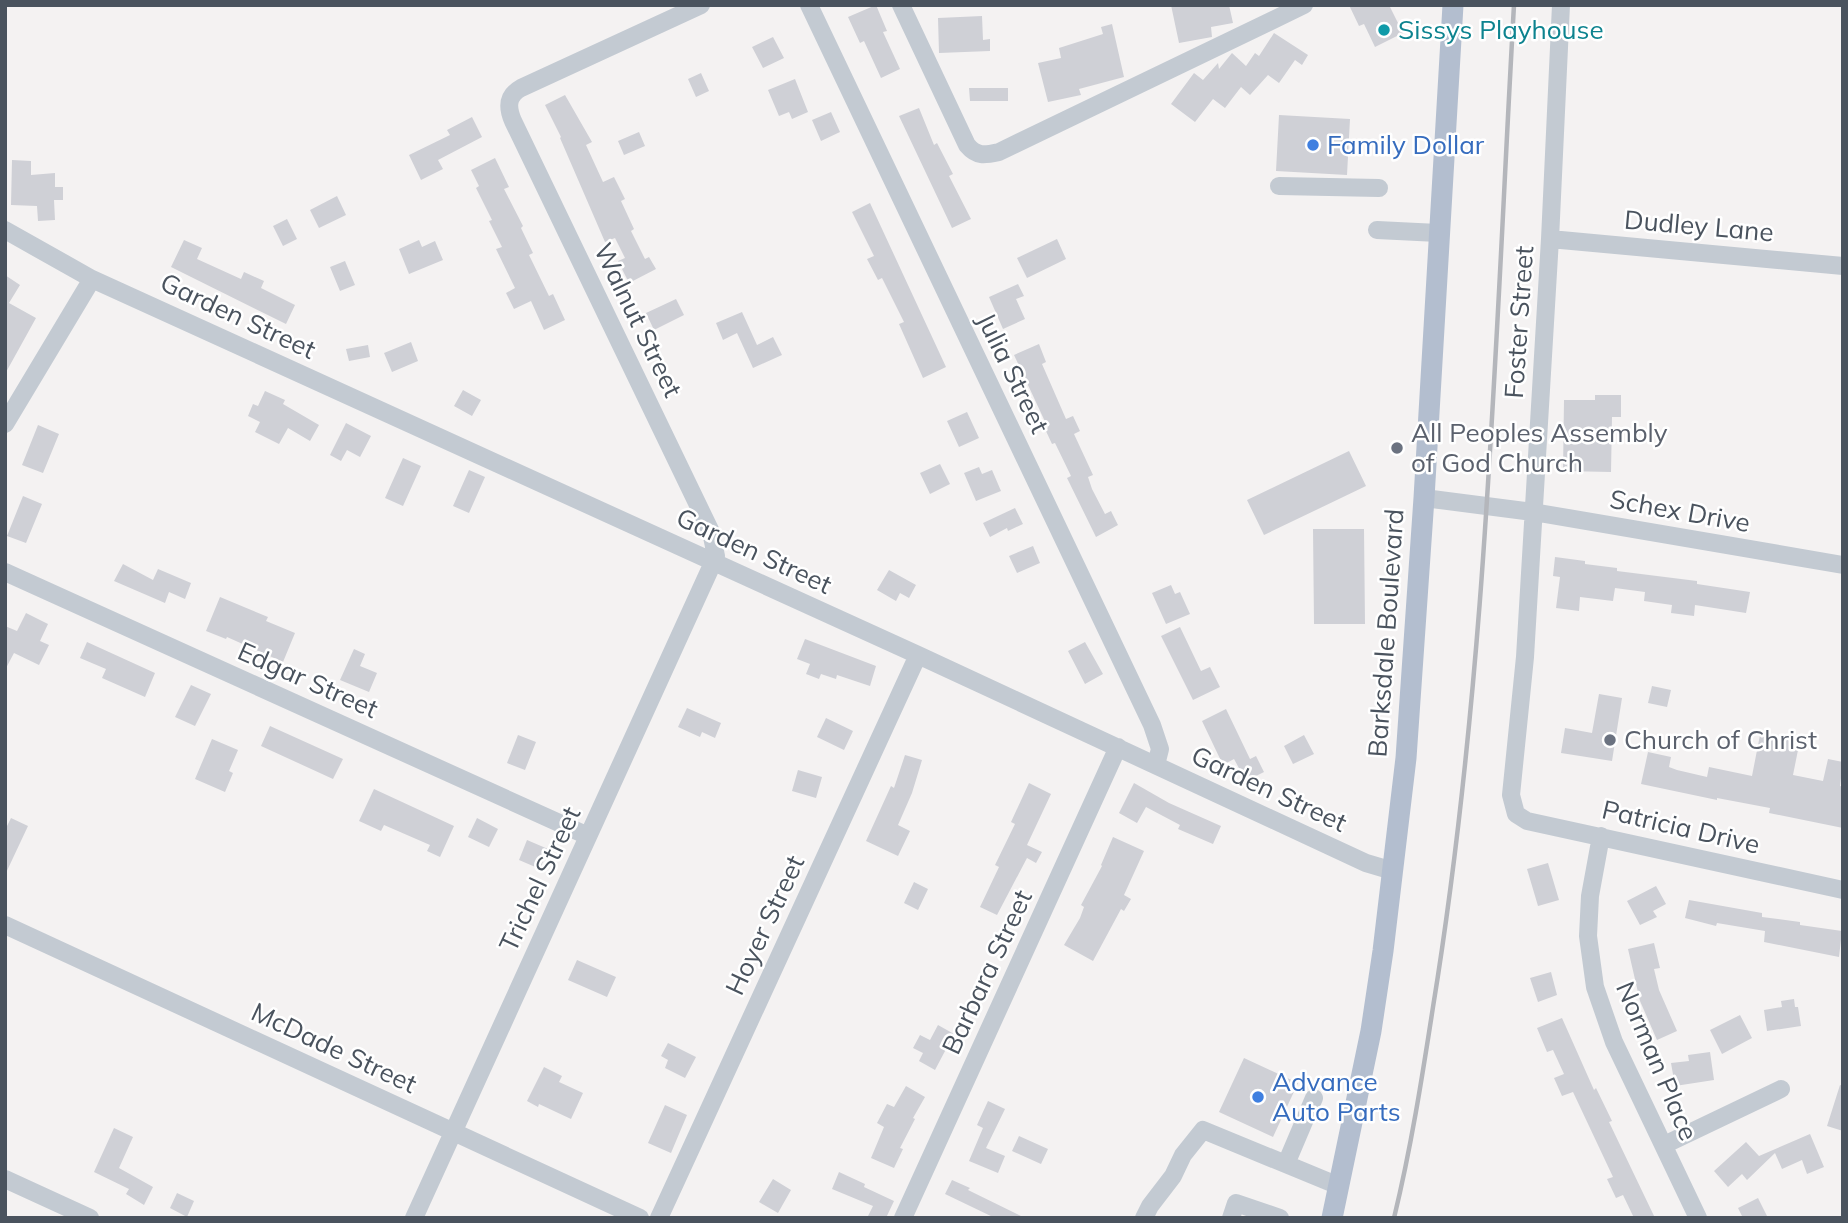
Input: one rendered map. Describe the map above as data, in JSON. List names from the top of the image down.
{
  "streets": {
    "main road": ["Barksdale Boulevard"],
    "street": [
      "Dudley Lane",
      "Garden Street",
      "Walnut Street",
      "Foster Street",
      "Julia Street",
      "Schex Drive",
      "Edgar Street",
      "Patricia Drive",
      "Trichel Street",
      "Hoyer Street",
      "Barbara Street",
      "McDade Street",
      "Norman Place"
    ]
  },
  "crossings": [
    ["Dudley Lane", "Foster Street"],
    ["Garden Street", "Walnut Street"],
    ["Garden Street", "Julia Street"],
    ["Garden Street", "Barksdale Boulevard"],
    ["Garden Street", "Trichel Street"],
    ["Garden Street", "Hoyer Street"],
    ["Garden Street", "Barbara Street"],
    ["Walnut Street", "Trichel Street"],
    ["Foster Street", "Schex Drive"],
    ["Foster Street", "Patricia Drive"],
    ["Schex Drive", "Barksdale Boulevard"],
    ["Edgar Street", "Trichel Street"],
    ["Patricia Drive", "Norman Place"],
    ["Trichel Street", "McDade Street"]
  ],
  "places": [
    "Sissys Playhouse",
    "Family Dollar",
    "All Peoples Assembly of God Church",
    "Church of Christ",
    "Advance Auto Parts"
  ]
}
